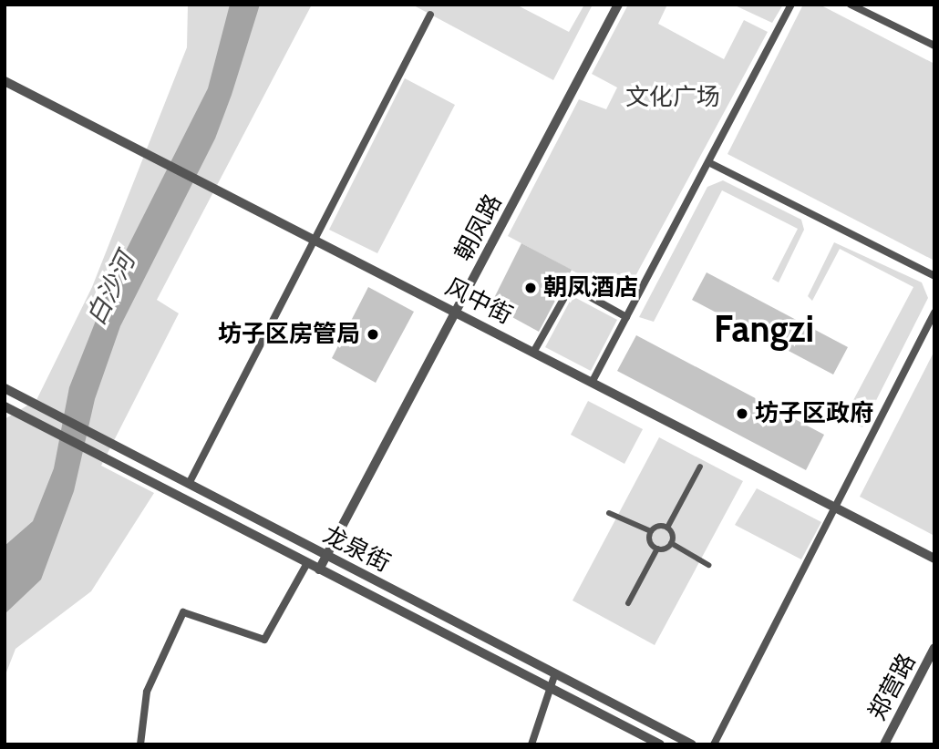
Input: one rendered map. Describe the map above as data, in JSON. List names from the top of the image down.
{
  "streets": {
    "street": [
      "朝凤路",
      "风中街",
      "龙泉街",
      "郑营路"
    ]
  },
  "crossings": [
    ["朝凤路", "风中街"],
    ["朝凤路", "龙泉街"]
  ],
  "districts": ["Fangzi"],
  "water": ["白沙河"],
  "parks": ["文化广场"],
  "places": ["朝凤酒店", "坊子区房管局", "坊子区政府"]
}
